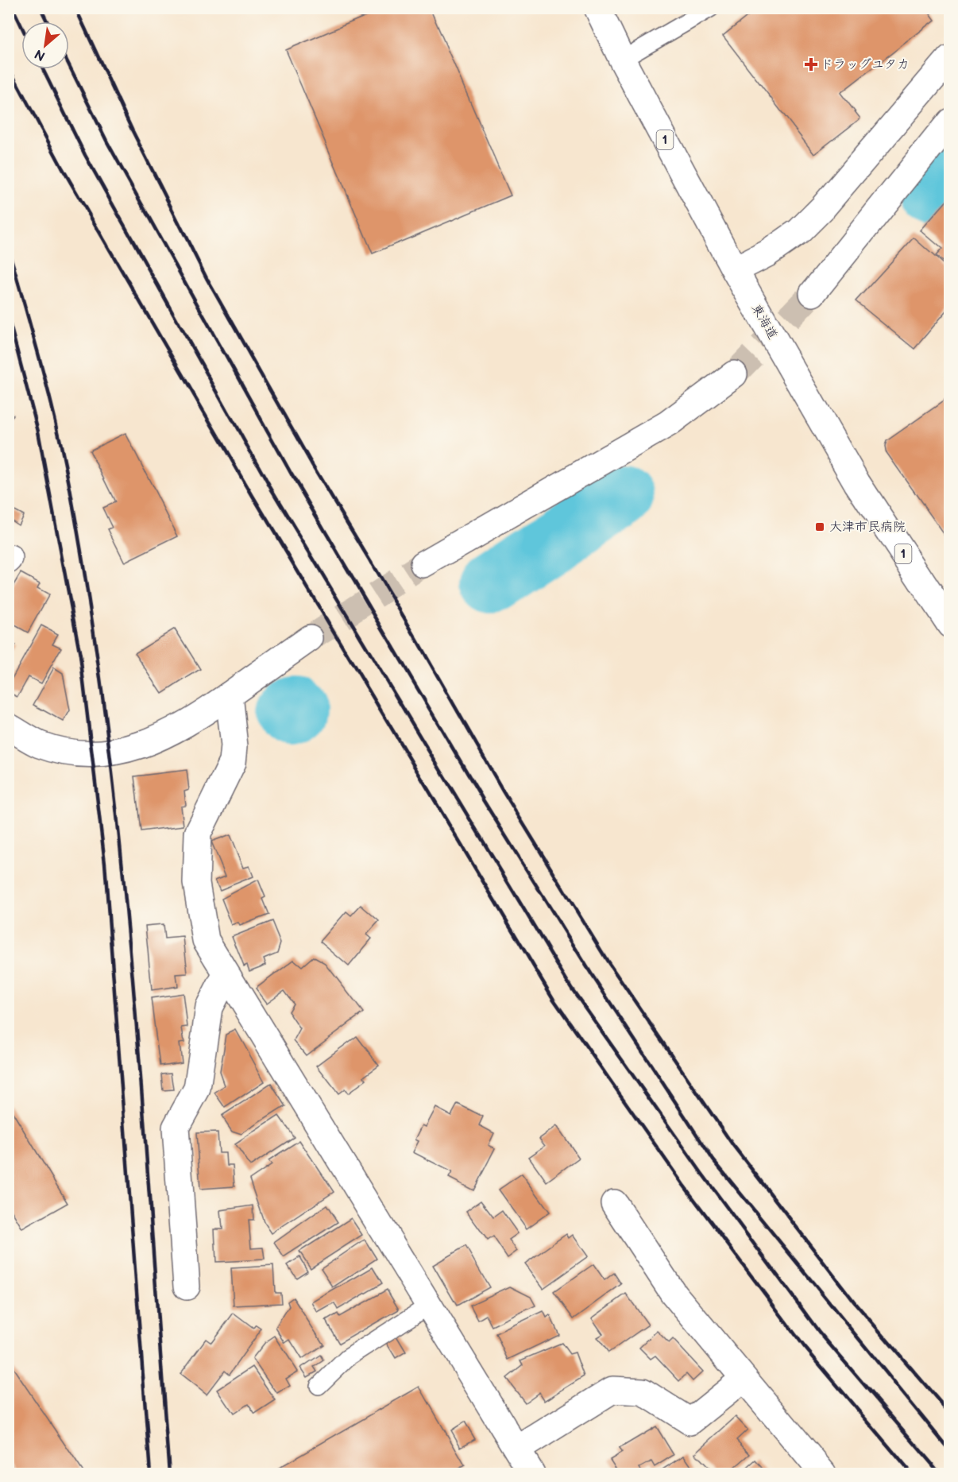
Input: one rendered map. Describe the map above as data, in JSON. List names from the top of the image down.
{
  "streets": {
    "main road": ["1", "東海道"]
  },
  "places": {
    "health": ["ドラッグユタカ"],
    "transit": ["大津市民病院"]
  },
  "north": "bottom left"
}
